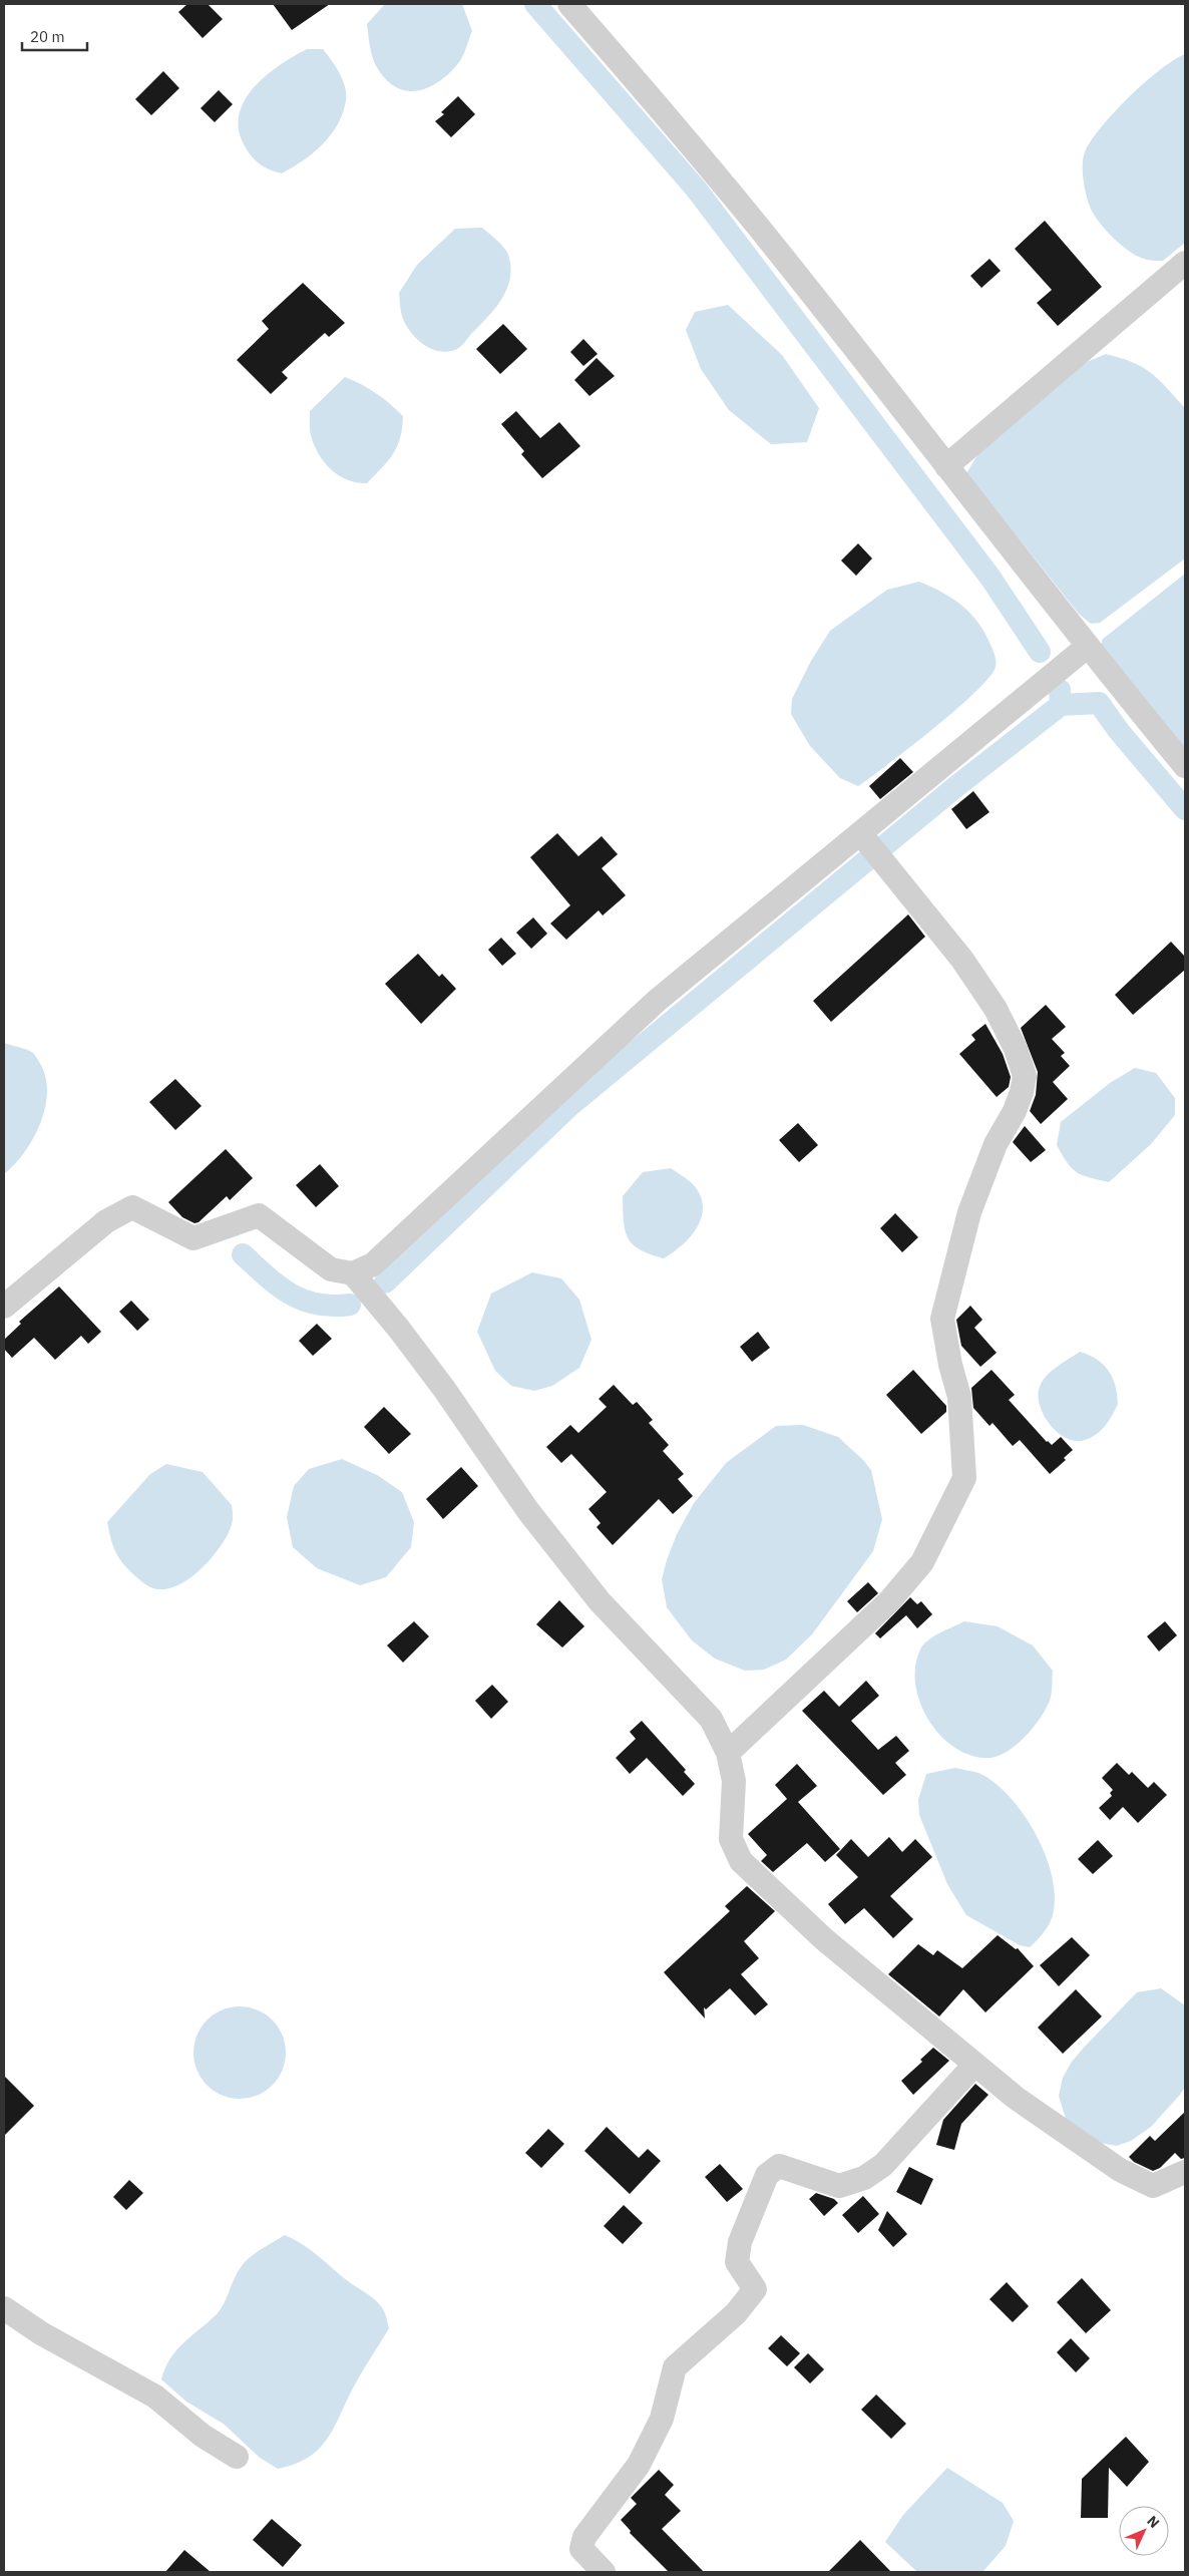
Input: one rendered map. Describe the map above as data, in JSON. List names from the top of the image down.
{
  "scale_bar": "20 m",
  "north": "top right"
}
